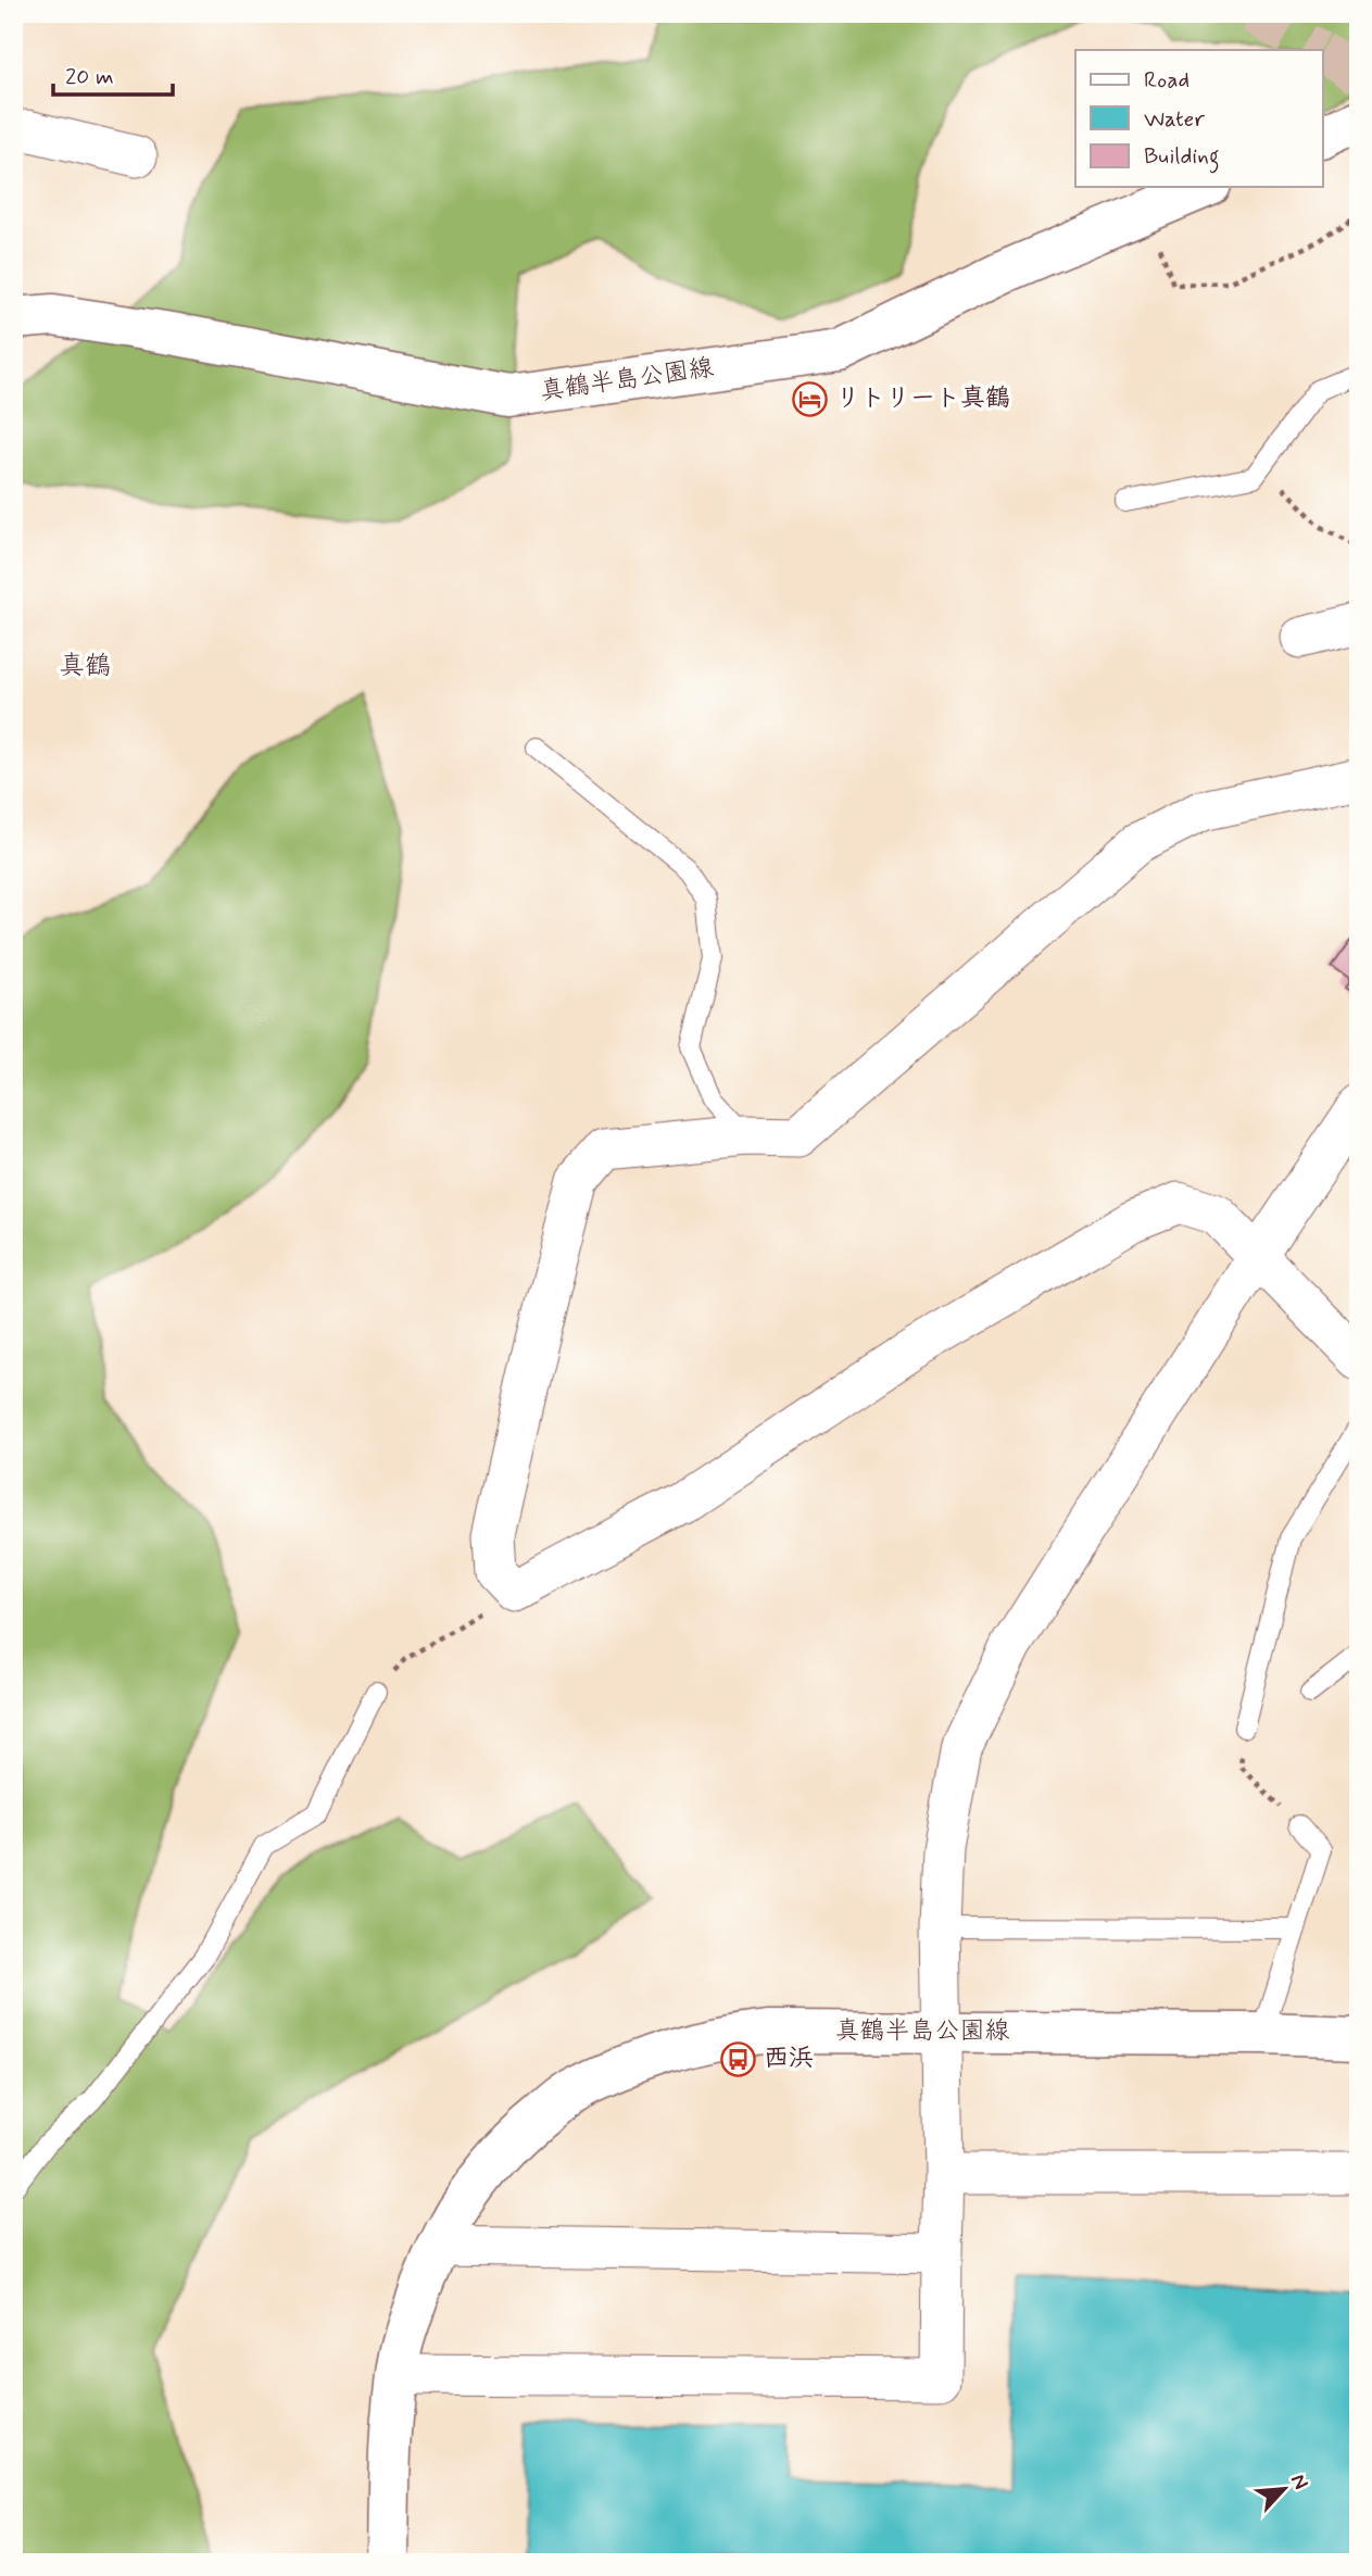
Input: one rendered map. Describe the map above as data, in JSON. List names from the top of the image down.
{
  "streets": {
    "main road": ["真鶴半島公園線"]
  },
  "districts": ["真鶴"],
  "places": {
    "hotel": ["リトリート真鶴"],
    "bus stop": ["西浜"]
  },
  "legend": ["Road", "Water", "Building"],
  "scale_bar": "20 m",
  "north": "top right"
}
